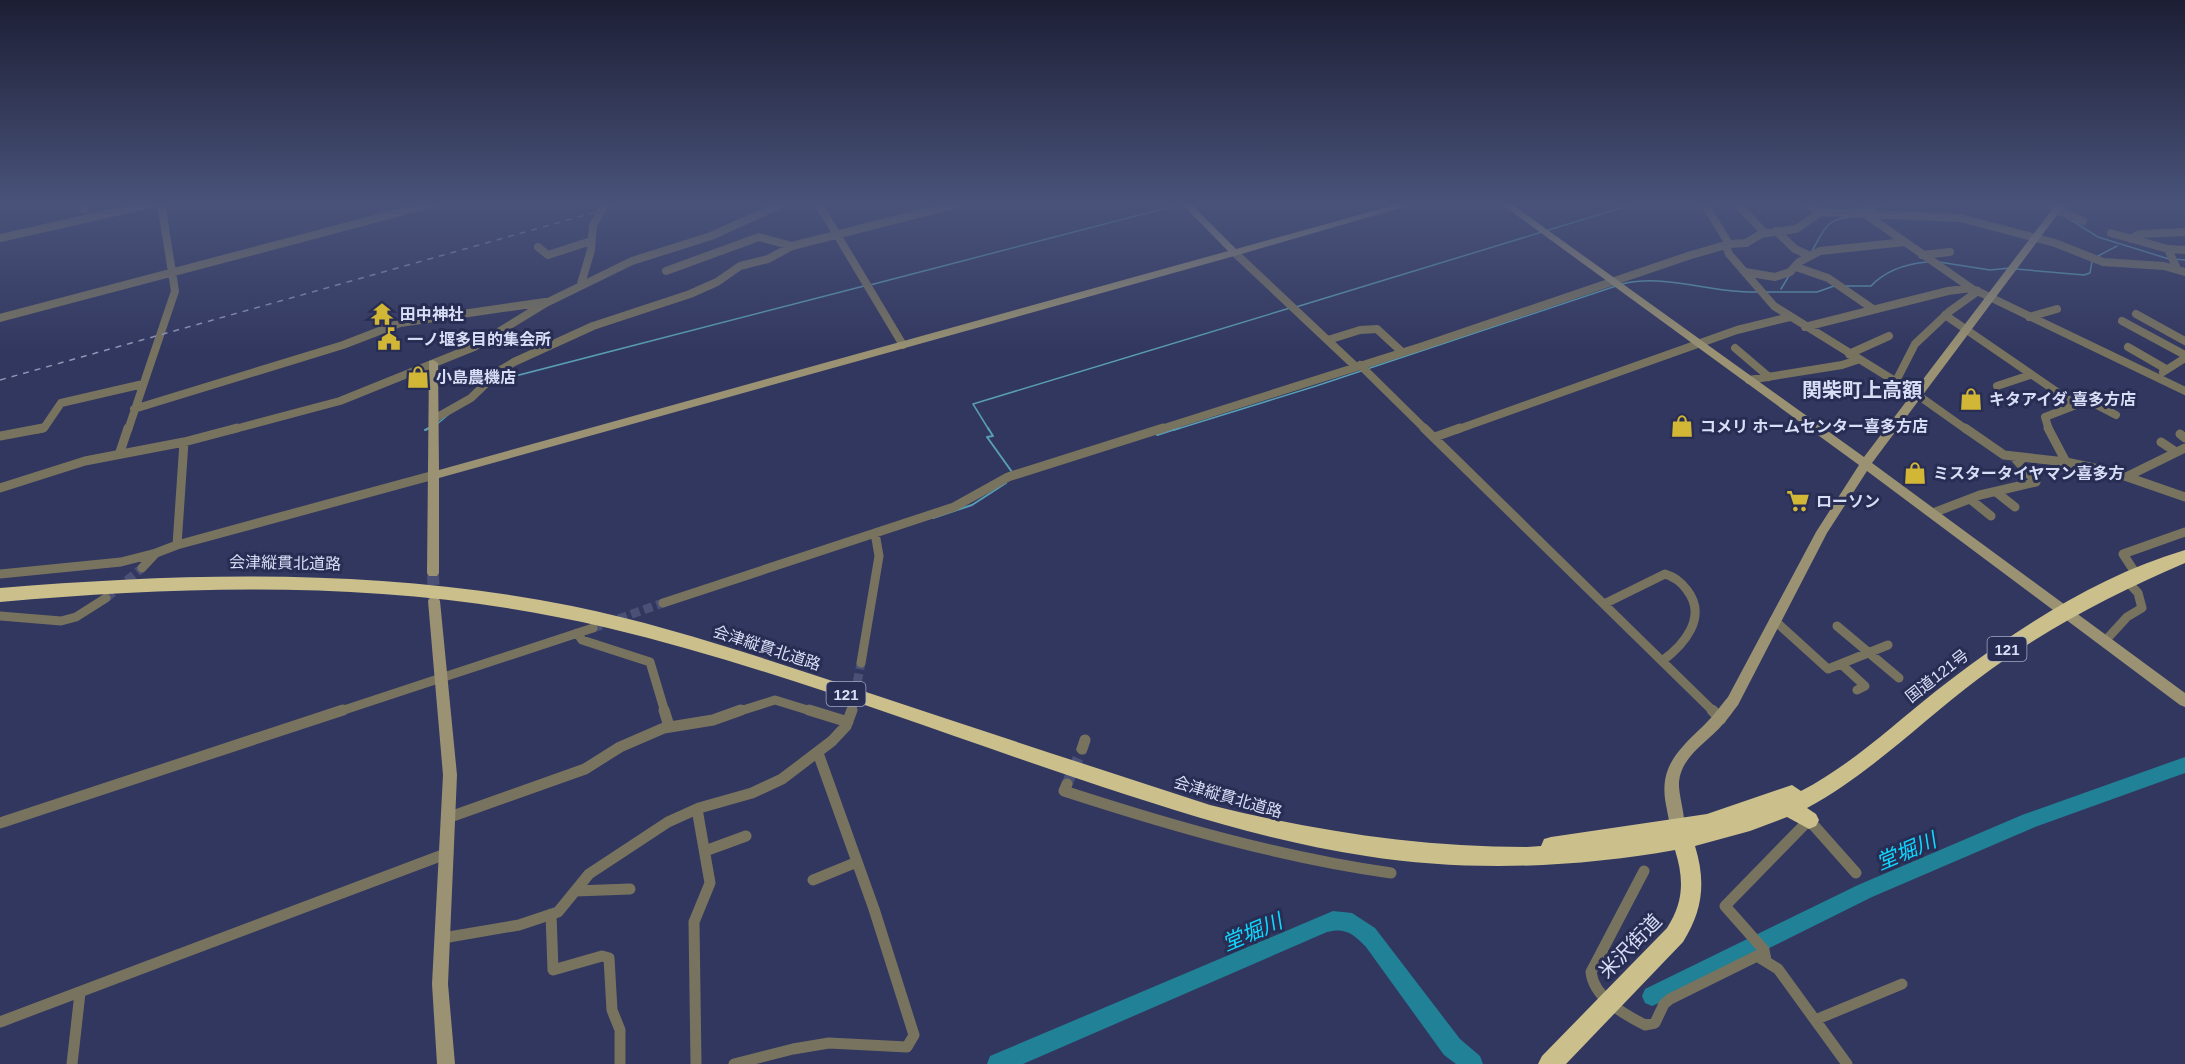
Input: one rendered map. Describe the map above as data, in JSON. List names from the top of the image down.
{
  "streets": {
    "highway": [
      "会津縦貫北道路",
      "121",
      "国道121号",
      "米沢街道"
    ]
  },
  "crossings": [
    ["会津縦貫北道路", "国道121号"],
    ["会津縦貫北道路", "米沢街道"],
    ["国道121号", "米沢街道"]
  ],
  "districts": ["関柴町上高額"],
  "water": ["堂堀川"],
  "places": {
    "temple": ["田中神社"],
    "public building": ["一ノ堰多目的集会所"],
    "shop": [
      "小島農機店",
      "キタアイダ 喜多方店",
      "コメリ ホームセンター喜多方店",
      "ミスタータイヤマン喜多方"
    ],
    "supermarket": ["ローソン"]
  }
}
